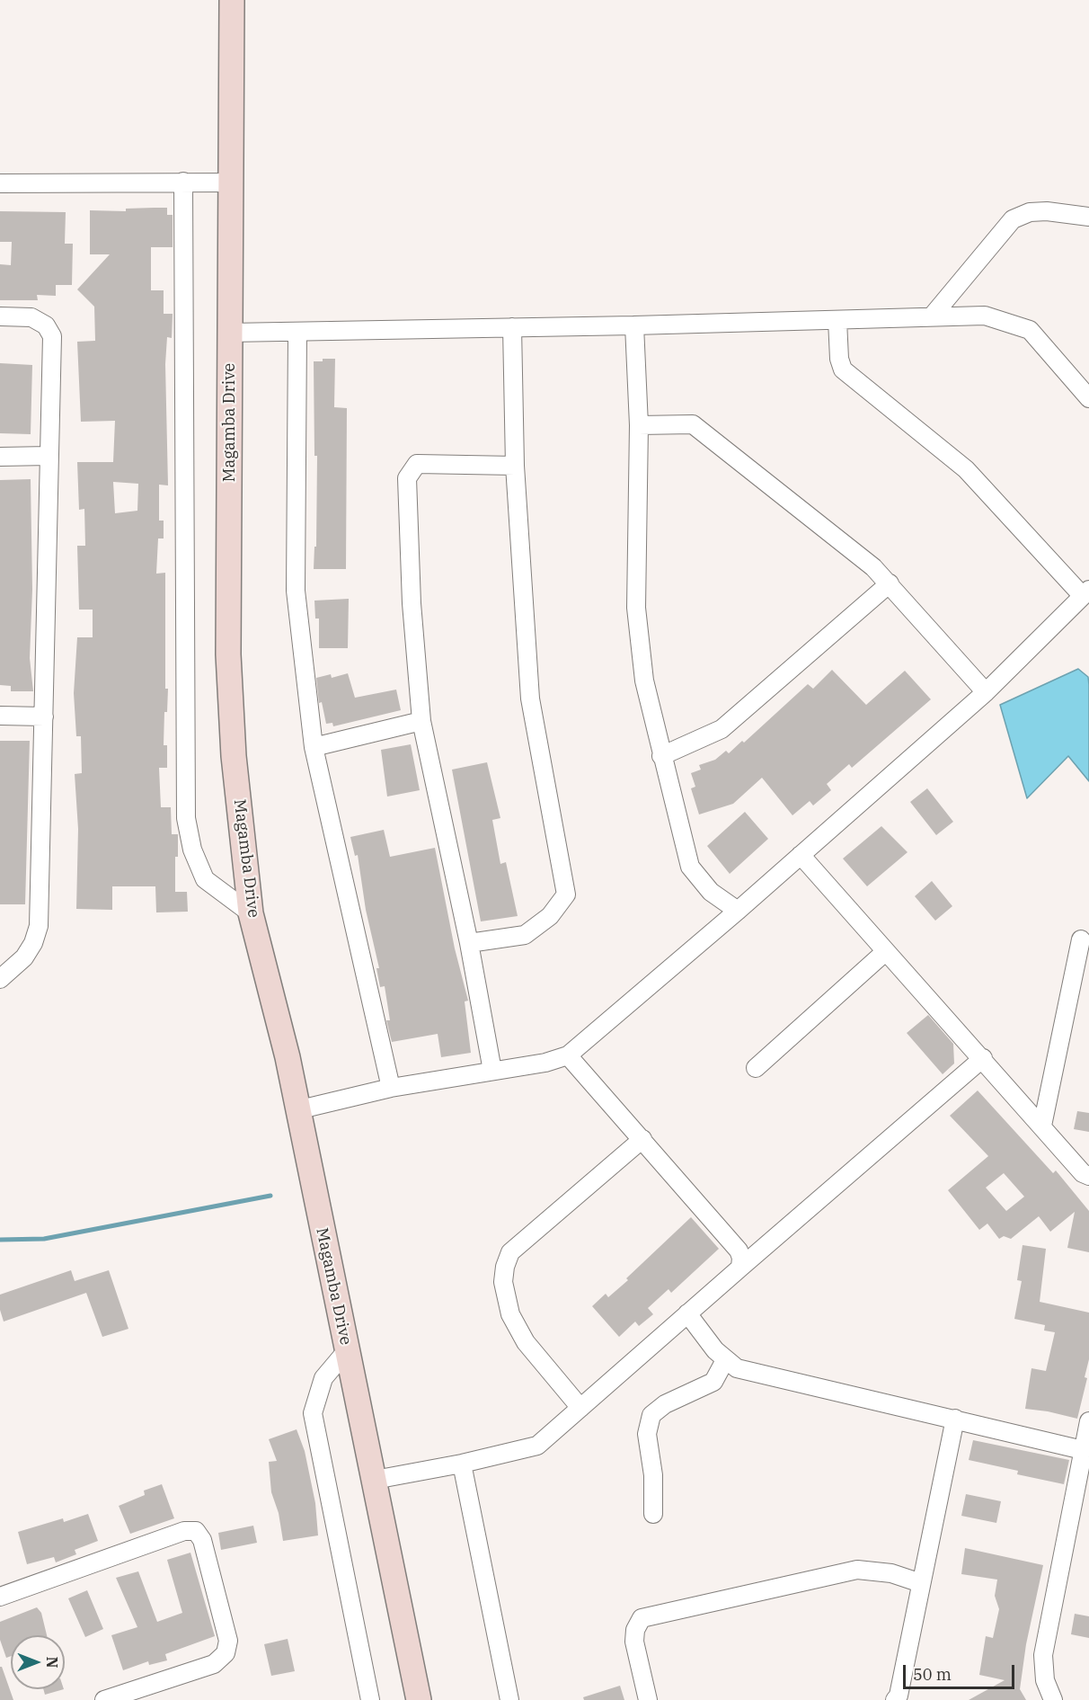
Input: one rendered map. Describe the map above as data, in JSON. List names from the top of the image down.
{
  "streets": {
    "street": ["Magamba Drive"]
  },
  "scale_bar": "50 m",
  "north": "right"
}
